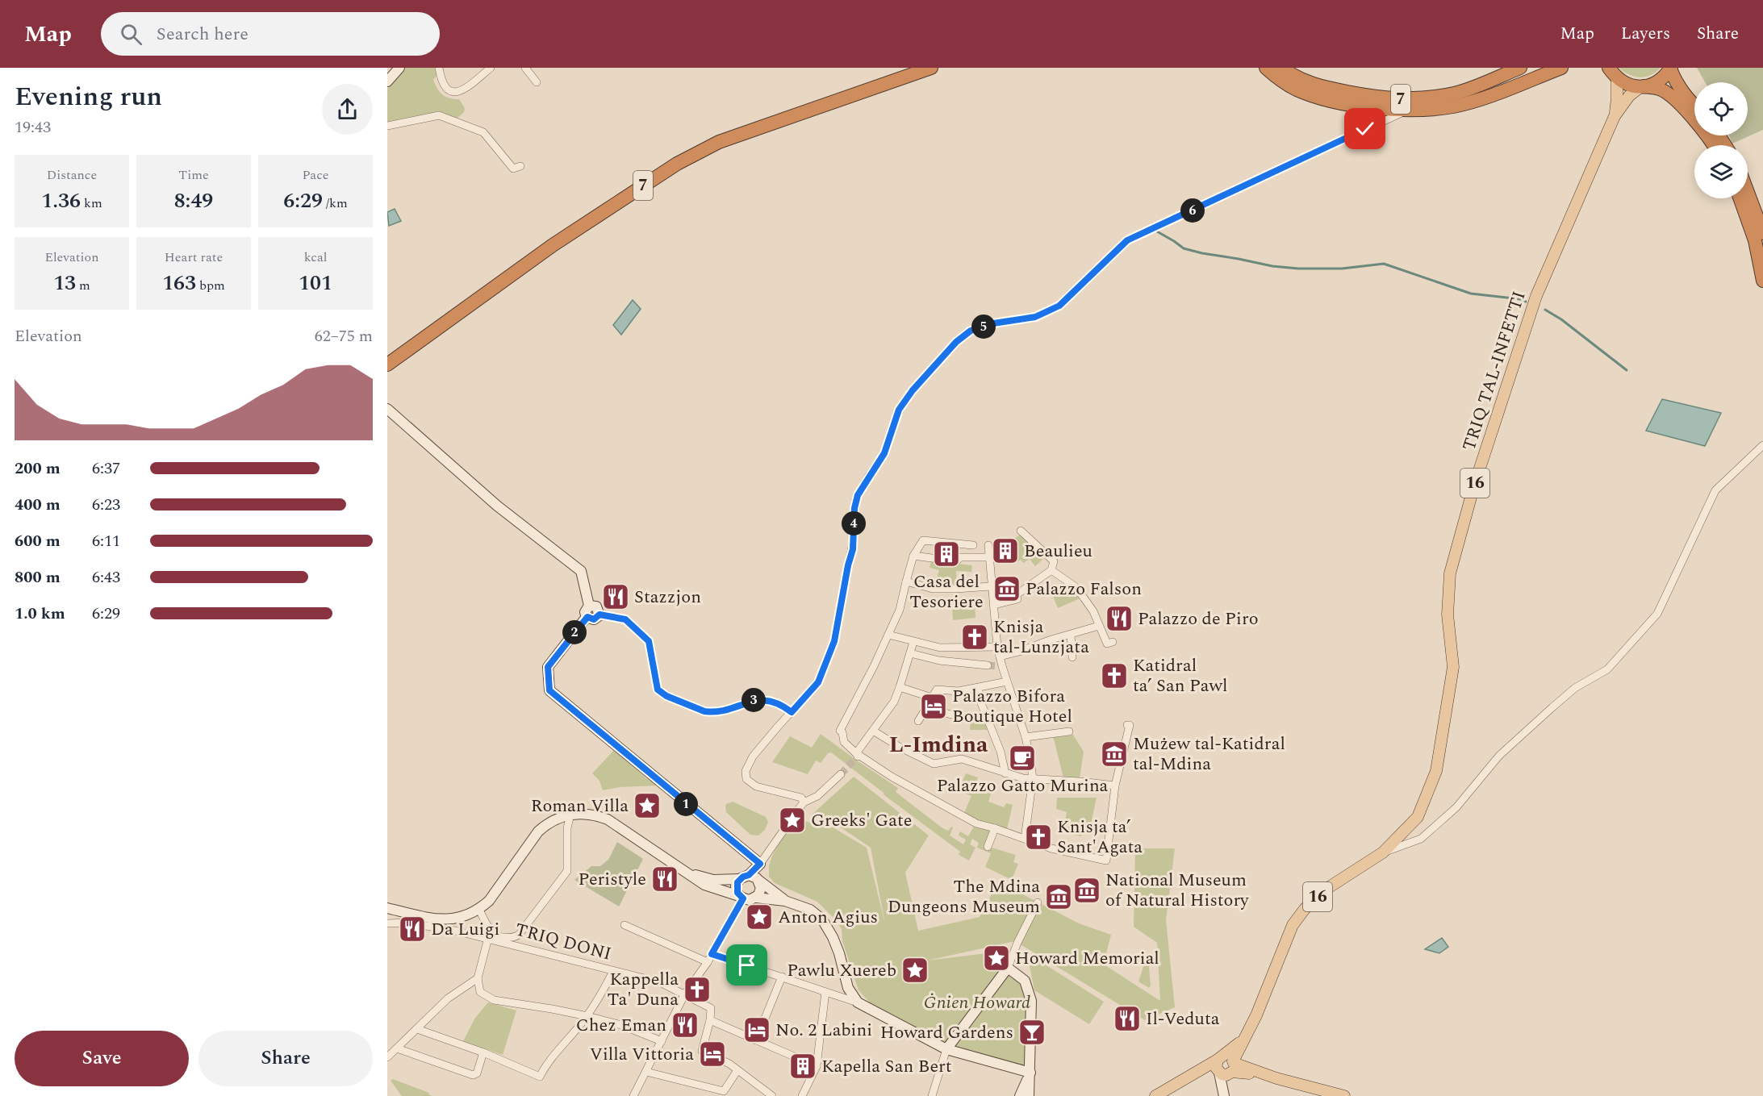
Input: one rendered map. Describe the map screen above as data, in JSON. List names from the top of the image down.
{
  "streets": {
    "highway": ["7"],
    "main road": ["TRIQ TAL-INFETTI", "16"],
    "street": ["TRIQ DONI"]
  },
  "districts": ["L-Imdina"],
  "parks": ["Ġnien Howard"],
  "places": {
    "building": ["Beaulieu", "Casa del Tesoriere", "Kapella San Bert"],
    "museum": [
      "Palazzo Falson",
      "Mużew tal-Katidral tal-Mdina",
      "National Museum of Natural History",
      "The Mdina Dungeons Museum"
    ],
    "restaurant": [
      "Stazzjon",
      "Palazzo de Piro",
      "Peristyle",
      "Da Luigi",
      "Il-Veduta",
      "Chez Eman"
    ],
    "church": [
      "Knisja tal-Lunzjata",
      "Katidral ta’ San Pawl",
      "Knisja ta’ Sant'Agata",
      "Kappella Ta' Duna"
    ],
    "hotel": ["Palazzo Bifora Boutique Hotel", "No. 2 Labini", "Villa Vittoria"],
    "cafe": ["Palazzo Gatto Murina"],
    "place": [
      "Roman Villa",
      "Greeks' Gate",
      "Anton Agius",
      "Howard Memorial",
      "Pawlu Xuereb"
    ],
    "bar": ["Howard Gardens"]
  },
  "page": {
    "header": "Map",
    "search": "Search here",
    "nav": ["Map", "Layers", "Share"],
    "heading": ["Evening run", "19:43"],
    "stats": [
      ["Distance", "1.36 km"],
      ["Time", "8:49"],
      ["Pace", "6:29 /km"],
      ["Elevation", "13 m"],
      ["Heart rate", "163 bpm"],
      ["kcal", "101"]
    ],
    "pins": [
      "6",
      "5",
      "4",
      "2",
      "3",
      "1"
    ],
    "chart": ["Elevation", "62–75 m"],
    "list": [
      {
        "name": "200 m",
        "note": "6:37"
      },
      {
        "name": "400 m",
        "note": "6:23"
      },
      {
        "name": "600 m",
        "note": "6:11"
      },
      {
        "name": "800 m",
        "note": "6:43"
      },
      {
        "name": "1.0 km",
        "note": "6:29"
      }
    ],
    "buttons": ["Save", "Share"]
  }
}
